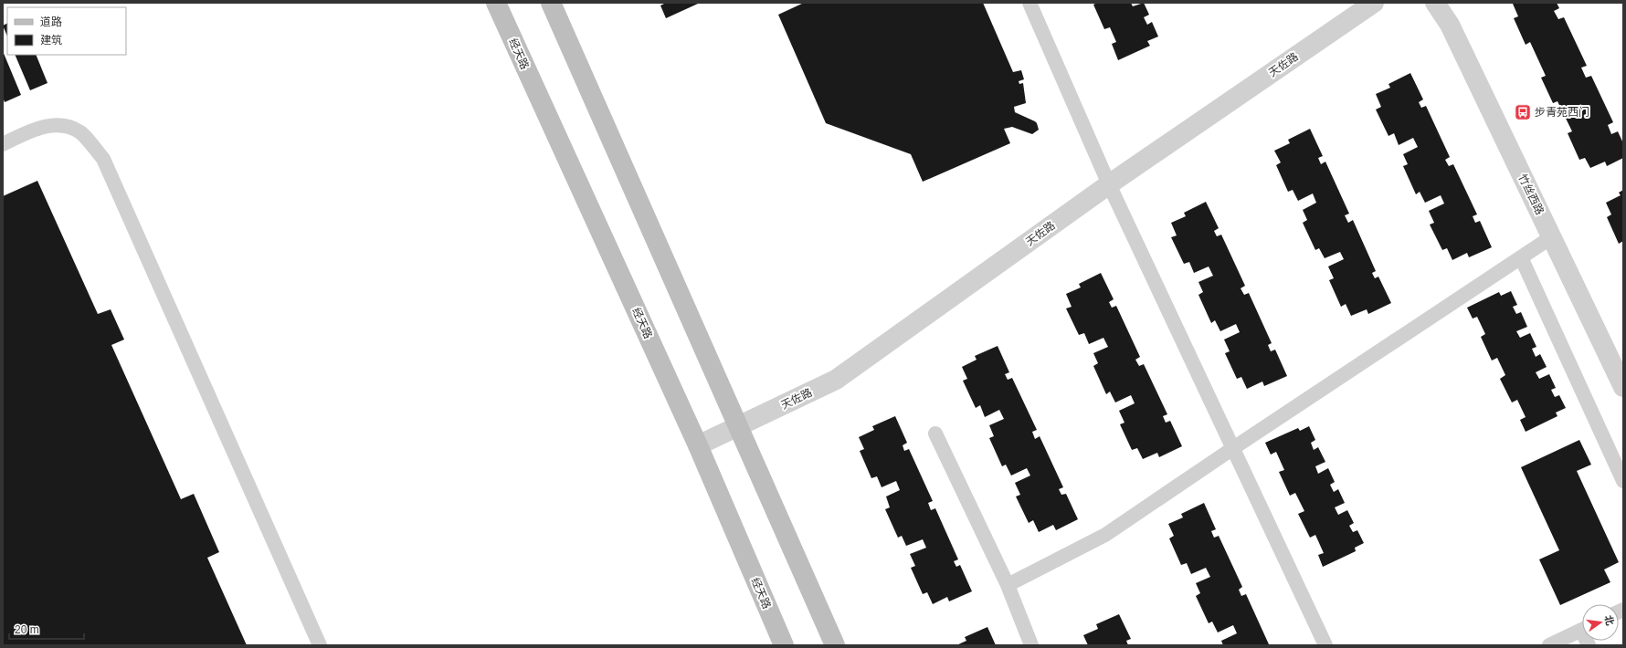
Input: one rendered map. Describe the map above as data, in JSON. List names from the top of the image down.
{
  "streets": {
    "main road": ["经天路"],
    "street": ["天佐路", "竹丝西路"]
  },
  "crossings": [
    ["经天路", "天佐路"]
  ],
  "places": {
    "bus stop": ["步青苑西门"]
  },
  "legend": ["道路", "建筑"],
  "scale_bar": "20 m",
  "north": "right"
}
